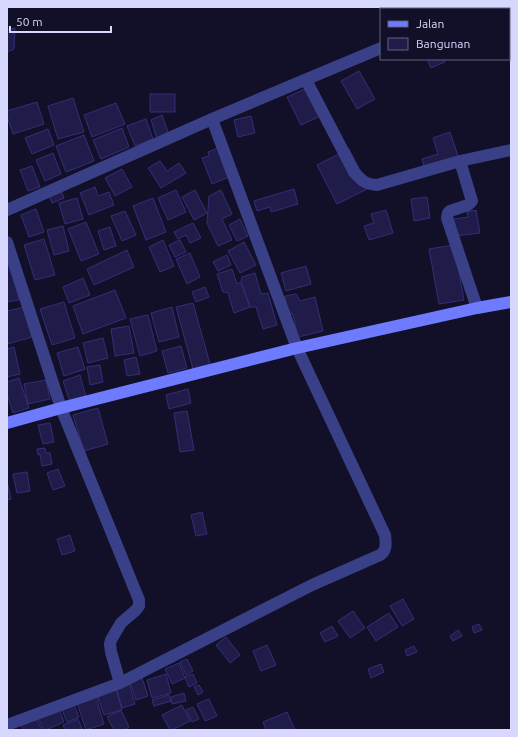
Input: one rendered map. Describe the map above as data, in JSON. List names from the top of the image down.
{
  "legend": ["Jalan", "Bangunan"],
  "scale_bar": "50 m"
}
